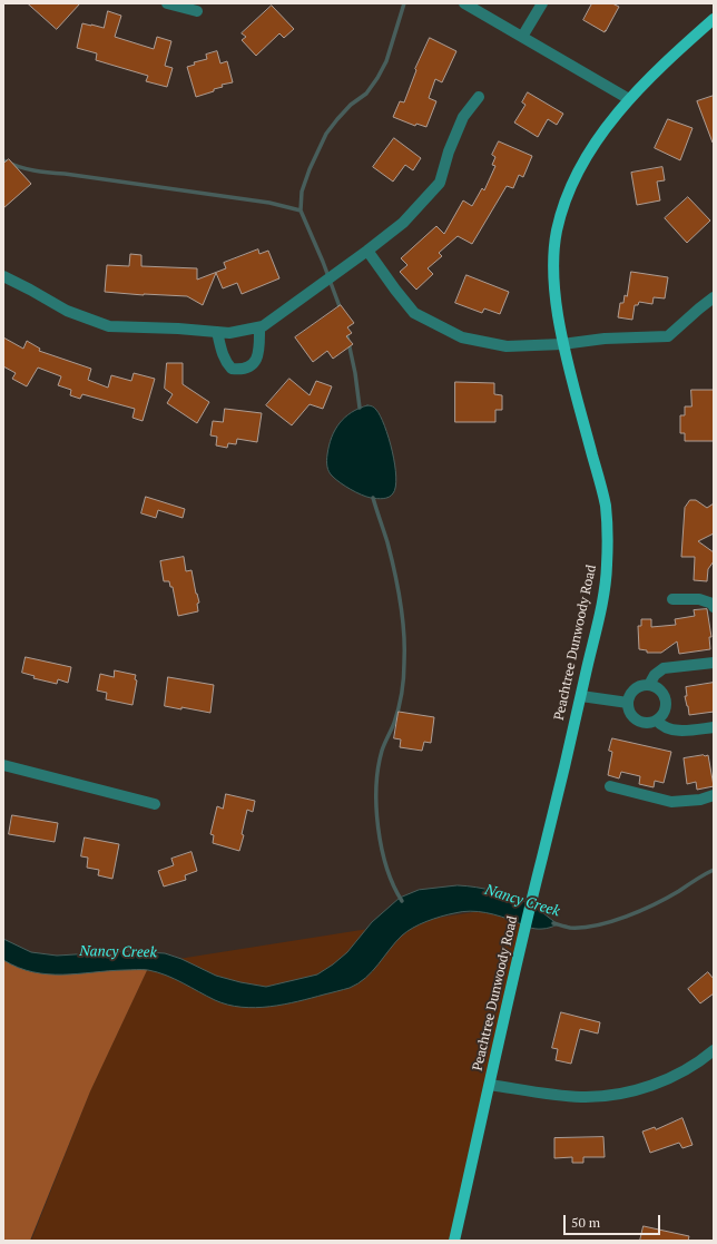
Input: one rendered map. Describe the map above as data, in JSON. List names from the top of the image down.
{
  "streets": {
    "main road": ["Peachtree Dunwoody Road"]
  },
  "water": ["Nancy Creek"],
  "scale_bar": "50 m"
}
